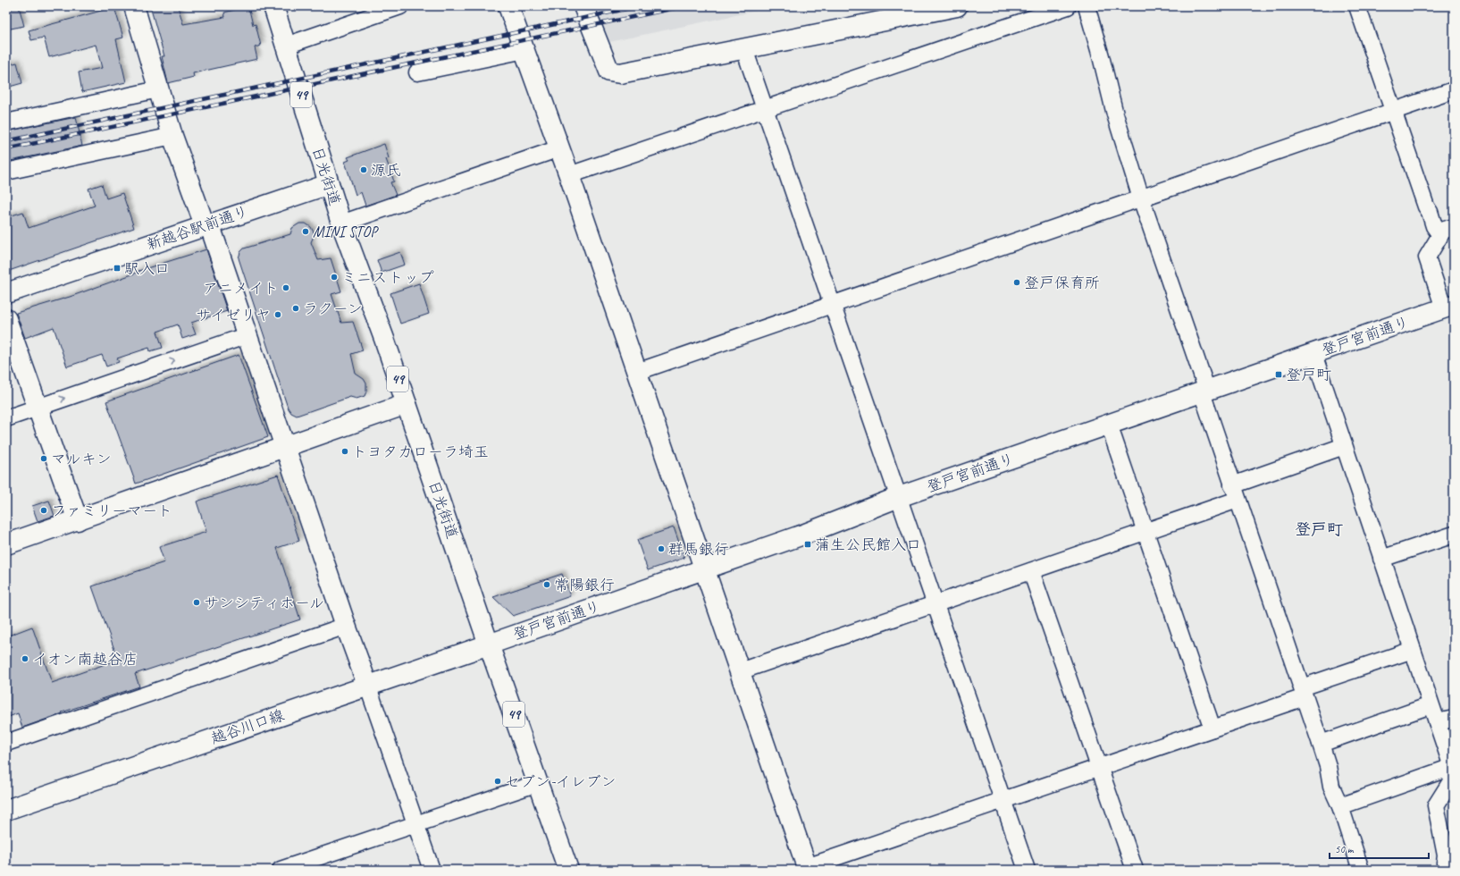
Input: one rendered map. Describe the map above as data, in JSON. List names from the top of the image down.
{
  "streets": {
    "street": [
      "49",
      "日光街道",
      "新越谷駅前通り",
      "登戸宮前通り",
      "越谷川口線"
    ]
  },
  "crossings": [
    ["日光街道", "新越谷駅前通り"],
    ["日光街道", "登戸宮前通り"],
    ["日光街道", "越谷川口線"],
    ["登戸宮前通り", "越谷川口線"]
  ],
  "districts": ["登戸町"],
  "places": {
    "other": [
      "源氏",
      "MINI STOP",
      "ミニストップ",
      "登戸保育所",
      "アニメイト",
      "ラクーン",
      "サイゼリヤ",
      "トヨタカローラ埼玉",
      "マルキン",
      "ファミリーマート",
      "群馬銀行",
      "常陽銀行",
      "サンシティホール",
      "イオン南越谷店",
      "セブン-イレブン"
    ],
    "transit": ["駅入口", "登戸町", "蒲生公民館入口"]
  },
  "scale_bar": "50 m"
}
